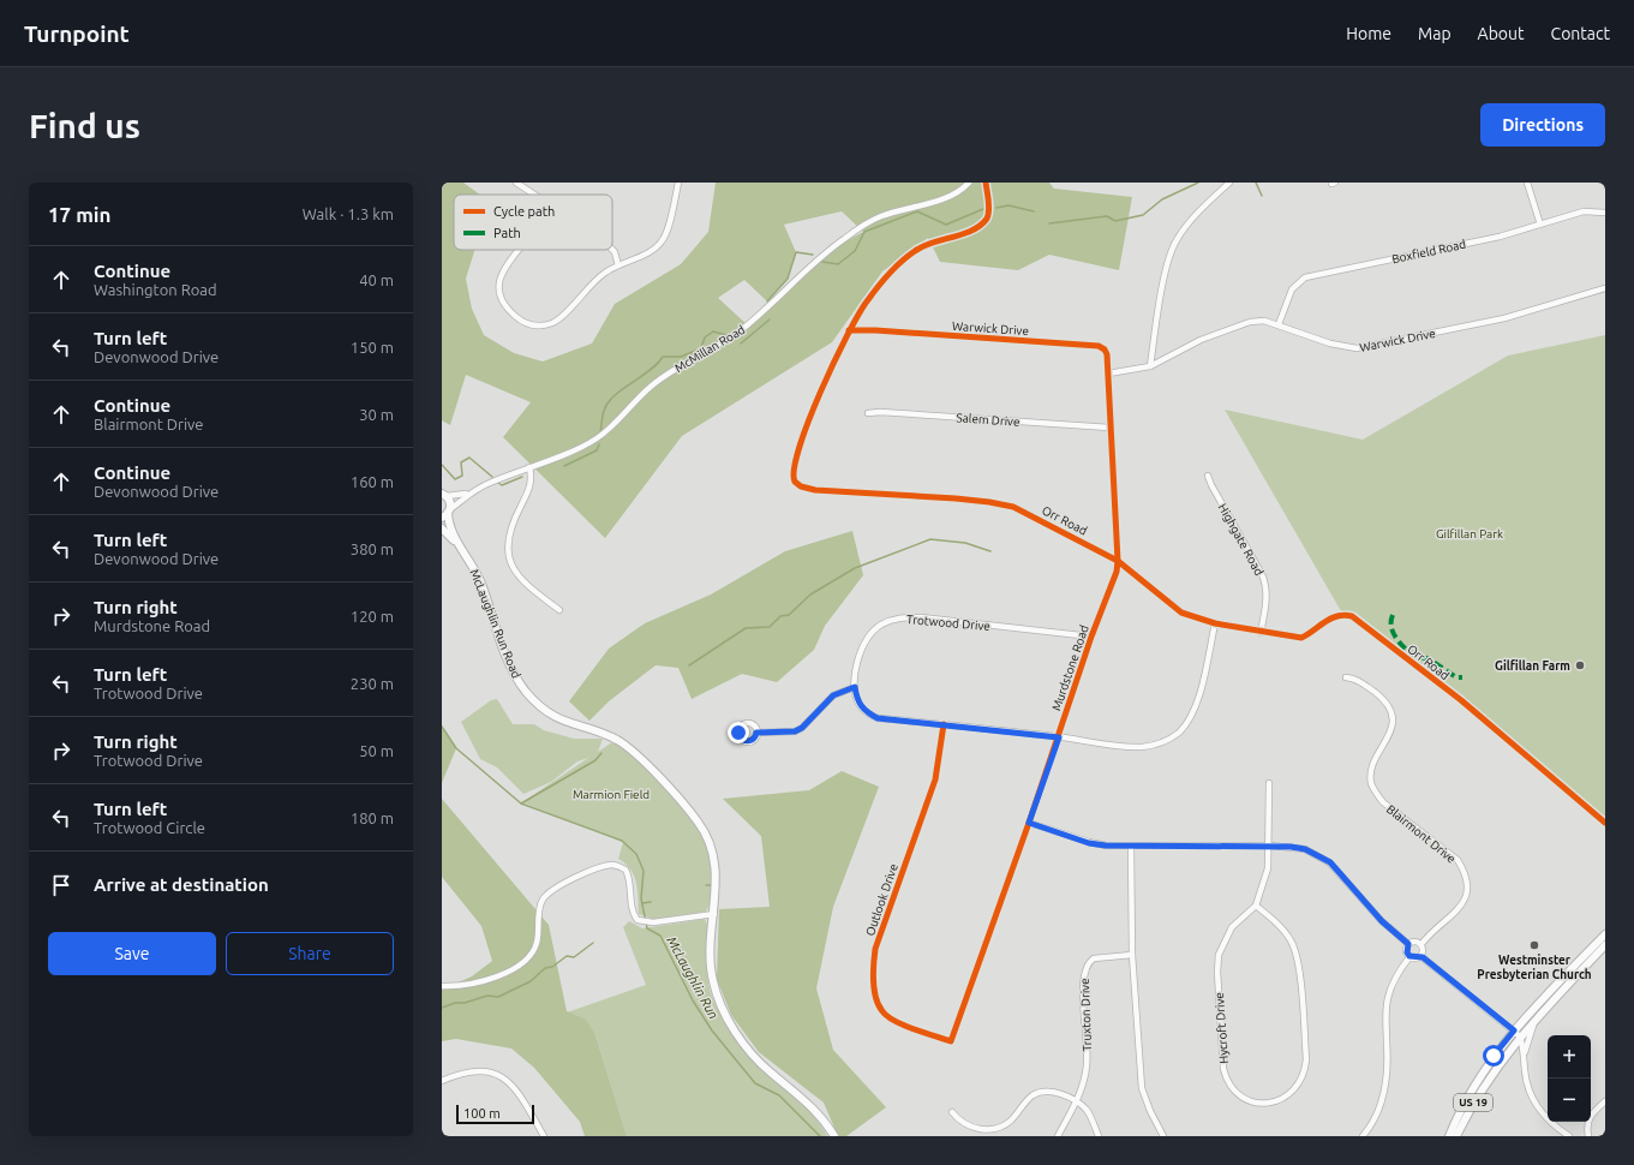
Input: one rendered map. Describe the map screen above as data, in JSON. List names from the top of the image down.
{
  "streets": {
    "main road": ["McLaughlin Run Road", "US 19"],
    "street": [
      "Boxfield Road",
      "Warwick Drive",
      "McMillan Road",
      "Salem Drive",
      "Orr Road",
      "Highgate Road",
      "Trotwood Drive",
      "Murdstone Road",
      "Blairmont Drive",
      "Outlook Drive",
      "Truxton Drive",
      "Hycroft Drive"
    ]
  },
  "crossings": [
    ["Boxfield Road", "Warwick Drive"],
    ["Warwick Drive", "Orr Road"],
    ["Warwick Drive", "Murdstone Road"],
    ["McMillan Road", "McLaughlin Run Road"],
    ["Salem Drive", "Murdstone Road"],
    ["Orr Road", "Highgate Road"],
    ["Orr Road", "Trotwood Drive"],
    ["Orr Road", "Murdstone Road"],
    ["Trotwood Drive", "Murdstone Road"],
    ["Trotwood Drive", "Outlook Drive"],
    ["Murdstone Road", "Outlook Drive"]
  ],
  "water": ["McLaughlin Run"],
  "parks": ["Gilfillan Park", "Marmion Field"],
  "places": ["Gilfillan Farm", "Westminster Presbyterian Church"],
  "legend": ["Cycle path", "Path"],
  "scale_bar": "100 m",
  "page": {
    "header": "Turnpoint",
    "nav": [
      "Home",
      "Map",
      "About",
      "Contact"
    ],
    "buttons": [
      "Directions",
      ["Save", "Share"]
    ],
    "title": "Find us",
    "heading": ["17 min", "Walk · 1.3 km"],
    "list": [
      ["Continue", "Washington Road", "40 m"],
      ["Turn left", "Devonwood Drive", "150 m"],
      ["Continue", "Blairmont Drive", "30 m"],
      ["Continue", "Devonwood Drive", "160 m"],
      ["Turn left", "Devonwood Drive", "380 m"],
      ["Turn right", "Murdstone Road", "120 m"],
      ["Turn left", "Trotwood Drive", "230 m"],
      ["Turn right", "Trotwood Drive", "50 m"],
      ["Turn left", "Trotwood Circle", "180 m"],
      "Arrive at destination"
    ],
    "map_buttons": ["+", "−"],
    "scale": "100 m"
  }
}
